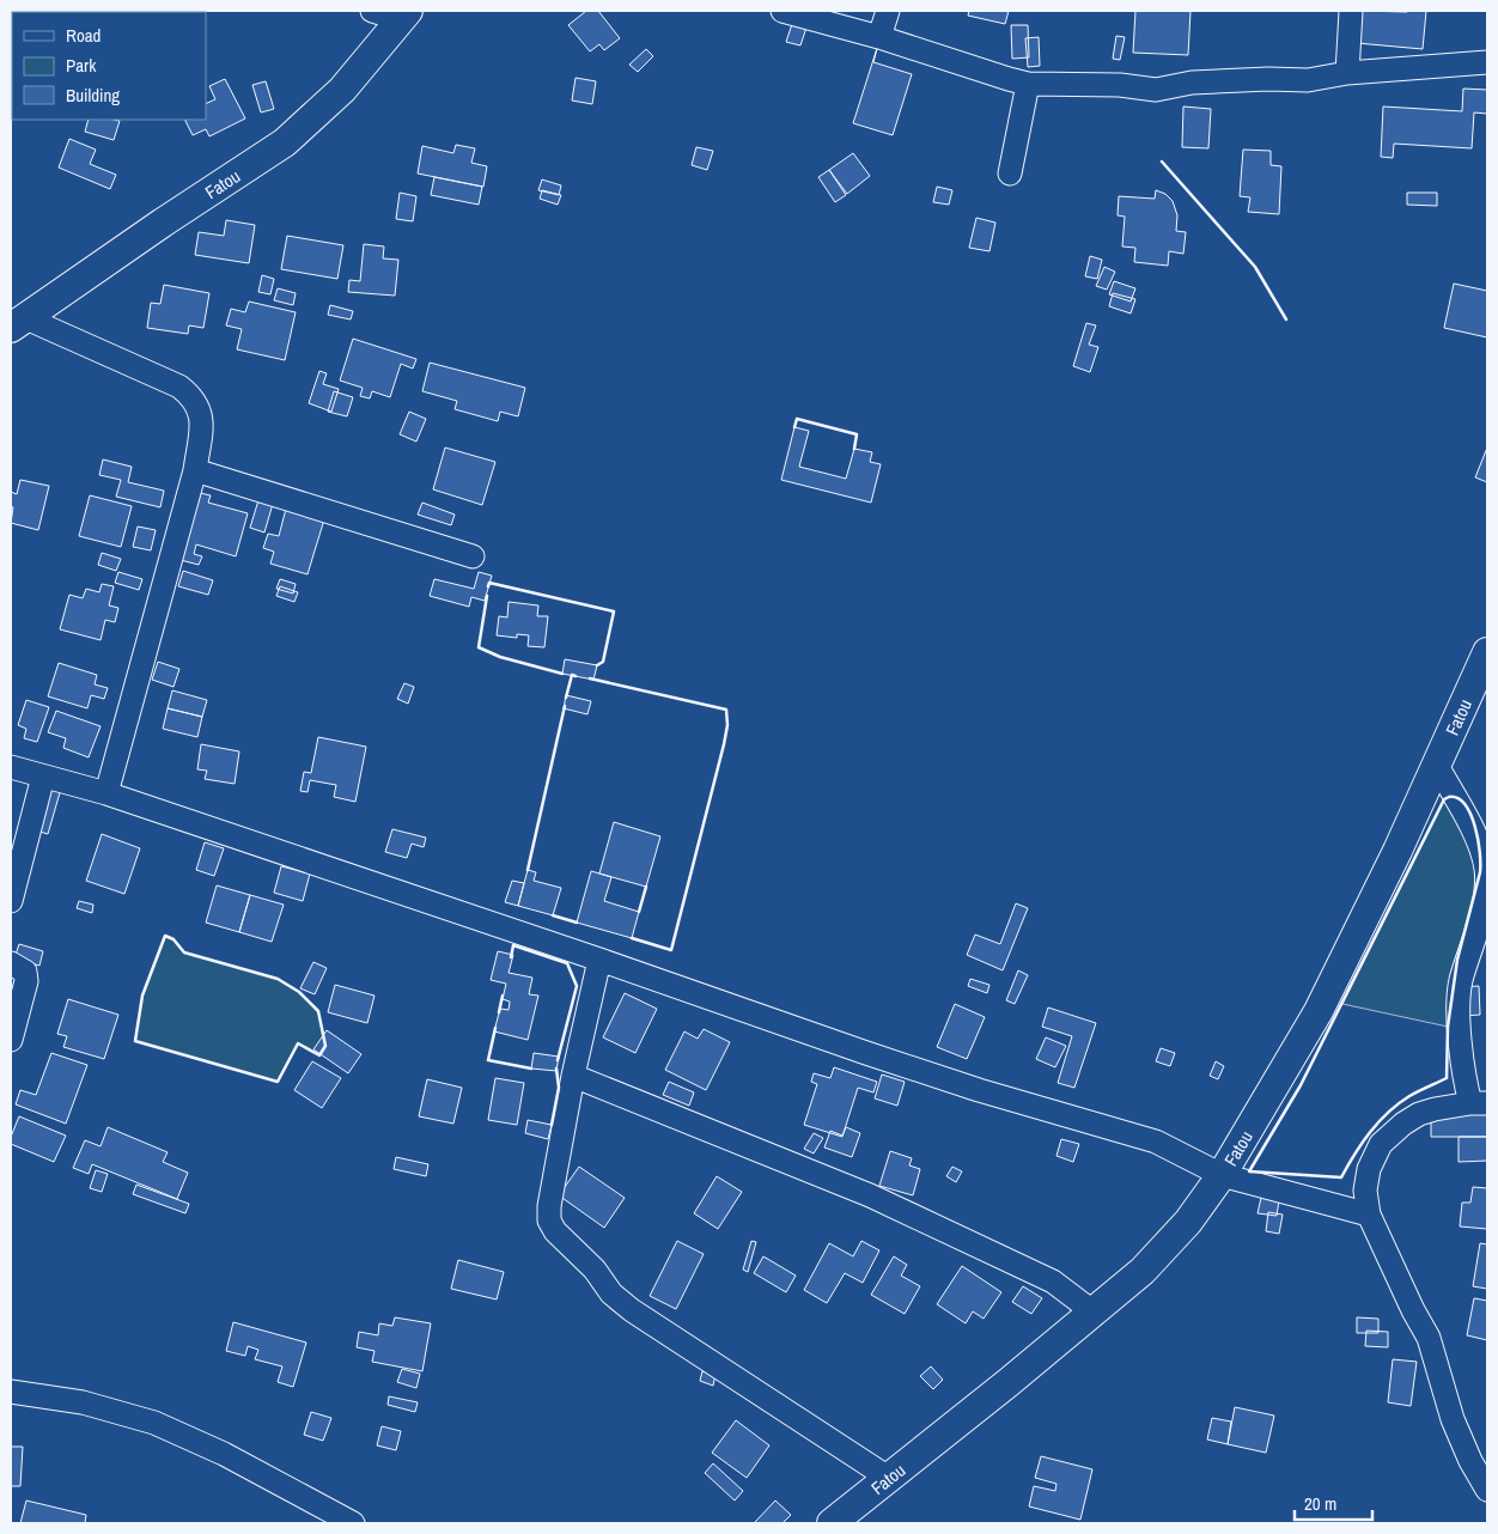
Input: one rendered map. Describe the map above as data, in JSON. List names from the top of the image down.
{
  "streets": {
    "street": ["Fatou"]
  },
  "legend": ["Road", "Park", "Building"],
  "scale_bar": "20 m"
}
